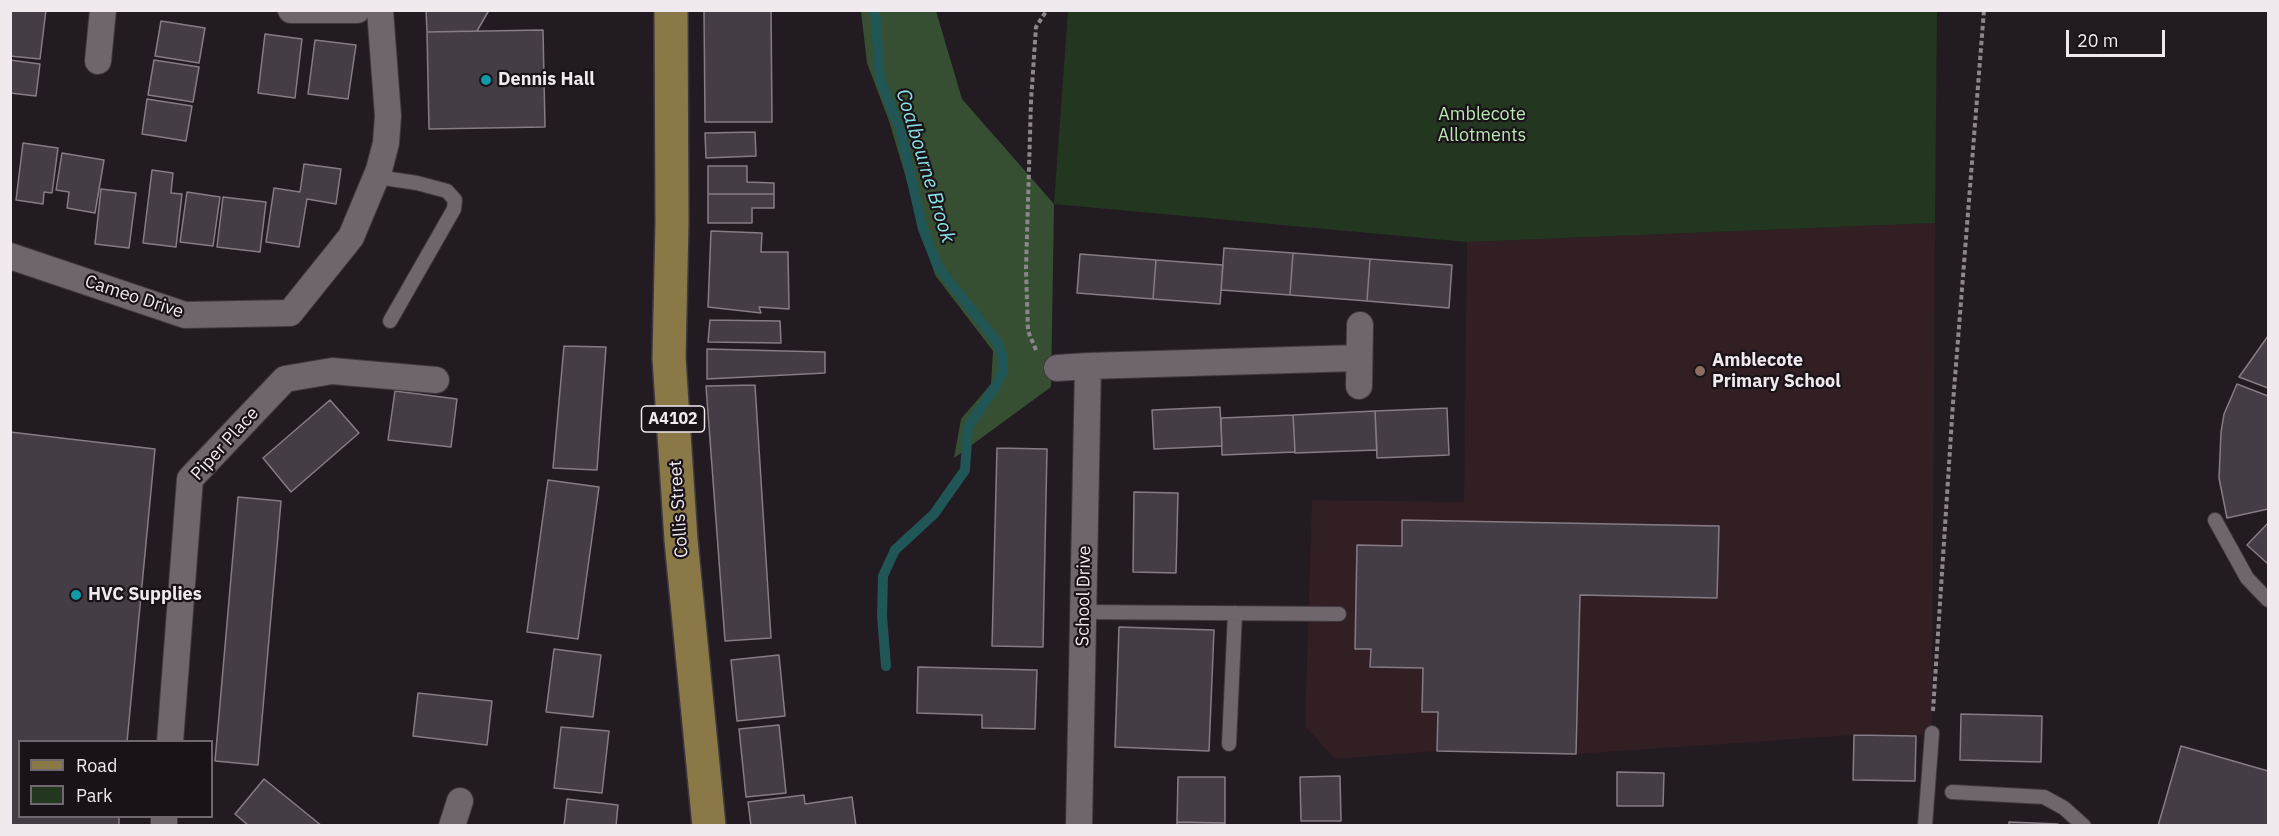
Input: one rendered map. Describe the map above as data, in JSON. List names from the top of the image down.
{
  "streets": {
    "main road": ["A4102", "Collis Street"],
    "street": ["Cameo Drive", "Piper Place", "School Drive"]
  },
  "water": ["Coalbourne Brook"],
  "parks": ["Amblecote Allotments"],
  "places": ["Dennis Hall", "Amblecote Primary School", "HVC Supplies"],
  "legend": ["Road", "Park"],
  "scale_bar": "20 m"
}
